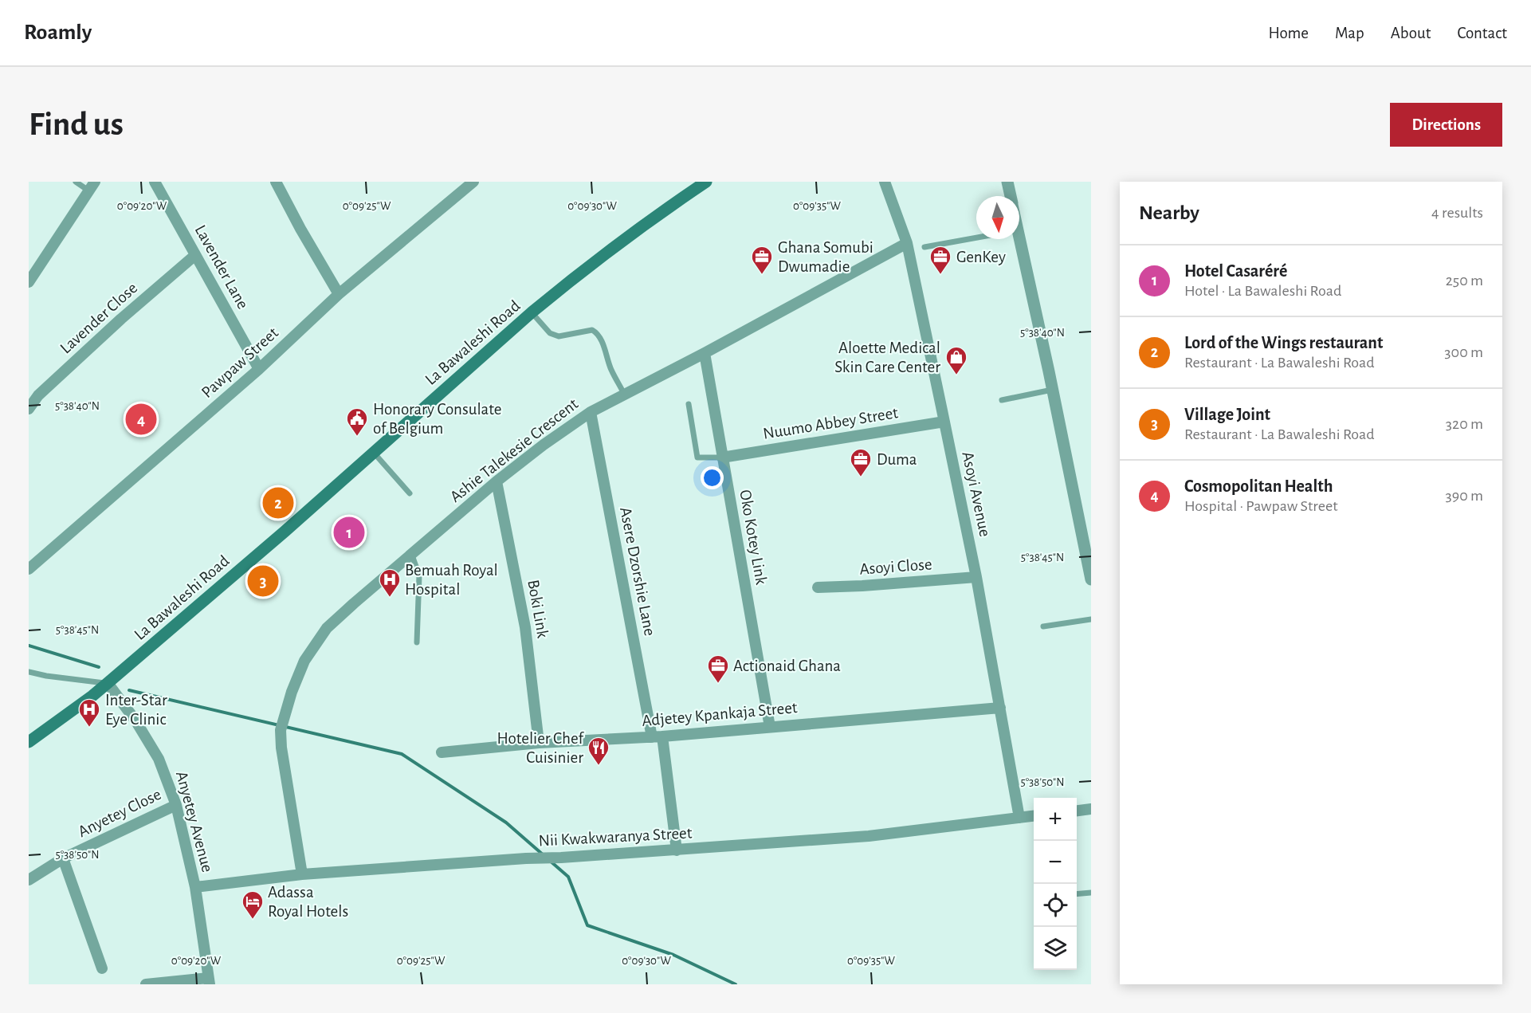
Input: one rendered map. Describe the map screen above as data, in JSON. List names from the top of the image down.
{
  "streets": {
    "main road": ["La Bawaleshi Road"],
    "street": [
      "Lavender Lane",
      "Lavender Close",
      "Pawpaw Street",
      "Nuumo Abbey Street",
      "Ashie Talekesie Crescent",
      "Asoyi Avenue",
      "Oko Kotey Link",
      "Asoyi Close",
      "Asere Dzorshie Lane",
      "Boki Link",
      "Adjetey Kpankaja Street",
      "Anyetey Close",
      "Anyetey Avenue",
      "Nii Kwakwaranya Street"
    ]
  },
  "crossings": [
    ["Lavender Lane", "Lavender Close"],
    ["Lavender Lane", "Pawpaw Street"],
    ["La Bawaleshi Road", "Anyetey Avenue"],
    ["Nuumo Abbey Street", "Asoyi Avenue"],
    ["Nuumo Abbey Street", "Oko Kotey Link"],
    ["Ashie Talekesie Crescent", "Asoyi Avenue"],
    ["Ashie Talekesie Crescent", "Oko Kotey Link"],
    ["Ashie Talekesie Crescent", "Asere Dzorshie Lane"],
    ["Ashie Talekesie Crescent", "Boki Link"],
    ["Ashie Talekesie Crescent", "Nii Kwakwaranya Street"],
    ["Asoyi Avenue", "Asoyi Close"],
    ["Asoyi Avenue", "Adjetey Kpankaja Street"],
    ["Asoyi Avenue", "Nii Kwakwaranya Street"],
    ["Oko Kotey Link", "Adjetey Kpankaja Street"],
    ["Asere Dzorshie Lane", "Adjetey Kpankaja Street"],
    ["Asere Dzorshie Lane", "Nii Kwakwaranya Street"],
    ["Boki Link", "Adjetey Kpankaja Street"],
    ["Anyetey Close", "Anyetey Avenue"],
    ["Anyetey Avenue", "Nii Kwakwaranya Street"]
  ],
  "places": {
    "office": [
      "Ghana Somubi Dwumadie",
      "GenKey",
      "Duma",
      "Actionaid Ghana"
    ],
    "shop": ["Aloette Medical Skin Care Center"],
    "public building": ["Honorary Consulate of Belgium"],
    "hospital": ["Bemuah Royal Hospital", "Inter-Star Eye Clinic"],
    "restaurant": ["Hotelier Chef Cuisinier"],
    "hotel": ["Adassa Royal Hotels"]
  },
  "north": "bottom",
  "page": {
    "header": "Roamly",
    "nav": [
      "Home",
      "Map",
      "About",
      "Contact"
    ],
    "buttons": "Directions",
    "title": "Find us",
    "heading": ["Nearby", "4 results"],
    "list": [
      {
        "mark": "1",
        "name": "Hotel Casaréré",
        "note": "Hotel · La Bawaleshi Road",
        "value": "250 m"
      },
      {
        "mark": "2",
        "name": "Lord of the Wings restaurant",
        "note": "Restaurant · La Bawaleshi Road",
        "value": "300 m"
      },
      {
        "mark": "3",
        "name": "Village Joint",
        "note": "Restaurant · La Bawaleshi Road",
        "value": "320 m"
      },
      {
        "mark": "4",
        "name": "Cosmopolitan Health",
        "note": "Hospital · Pawpaw Street",
        "value": "390 m"
      }
    ],
    "pins": [
      "4",
      "2",
      "1",
      "3"
    ],
    "map_buttons": ["+", "−"]
  },
  "coordinates": [
    "0°09'20\"W",
    "0°09'25\"W",
    "0°09'30\"W",
    "0°09'35\"W",
    "5°38'40\"N",
    "5°38'45\"N",
    "5°38'50\"N"
  ]
}
